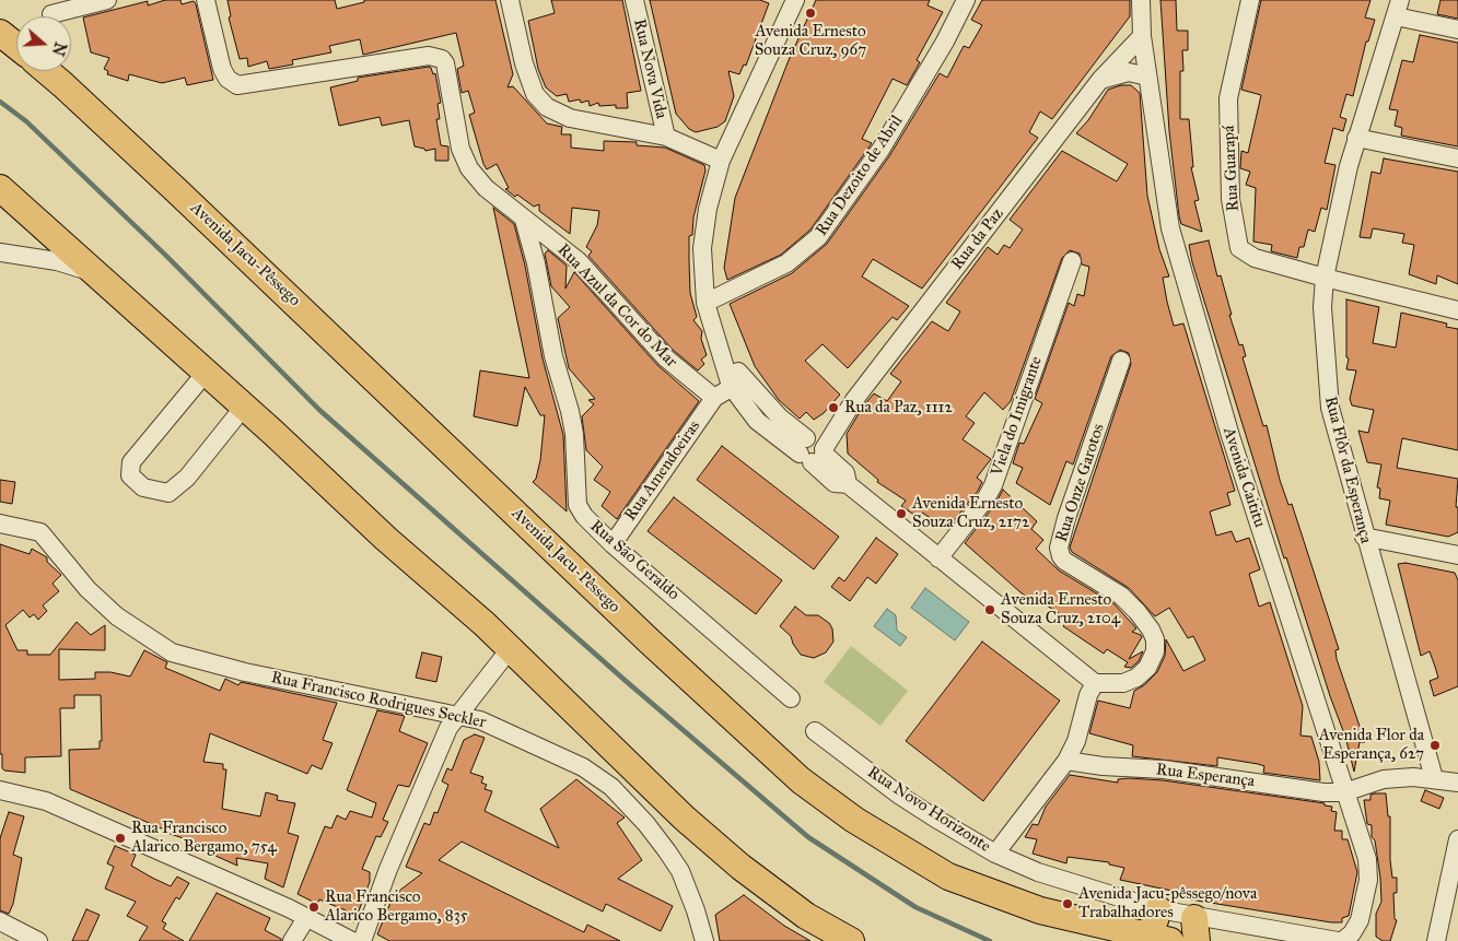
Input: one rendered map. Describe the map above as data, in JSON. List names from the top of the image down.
{
  "streets": {
    "highway": ["Avenida Jacu-Pêssego"],
    "street": [
      "Rua Nova Vida",
      "Rua Guarapá",
      "Rua Dezoito de Abril",
      "Rua da Paz",
      "Rua Azul da Cor do Mar",
      "Viela do Imigrante",
      "Rua Flôr da Esperança",
      "Rua Amendoeiras",
      "Avenida Caititu",
      "Rua Onze Garotos",
      "Rua São Geraldo",
      "Rua Francisco Rodrigues Seckler",
      "Rua Esperança",
      "Rua Novo Horizonte"
    ]
  },
  "crossings": [
    ["Rua Guarapá", "Rua Flôr da Esperança"],
    ["Rua da Paz", "Avenida Caititu"],
    ["Rua Azul da Cor do Mar", "Rua Amendoeiras"],
    ["Rua Azul da Cor do Mar", "Rua São Geraldo"],
    ["Rua Amendoeiras", "Rua São Geraldo"],
    ["Avenida Caititu", "Rua Esperança"],
    ["Avenida Caititu", "Rua Novo Horizonte"]
  ],
  "places": [
    "Avenida Ernesto Souza Cruz, 967",
    "Rua da Paz, 1112",
    "Avenida Ernesto Souza Cruz, 2172",
    "Avenida Ernesto Souza Cruz, 2104",
    "Avenida Flor da Esperança, 627",
    "Rua Francisco Alarico Bergamo, 754",
    "Avenida Jacu-pêssego/nova Trabalhadores",
    "Rua Francisco Alarico Bergamo, 835"
  ],
  "north": "right"
}
